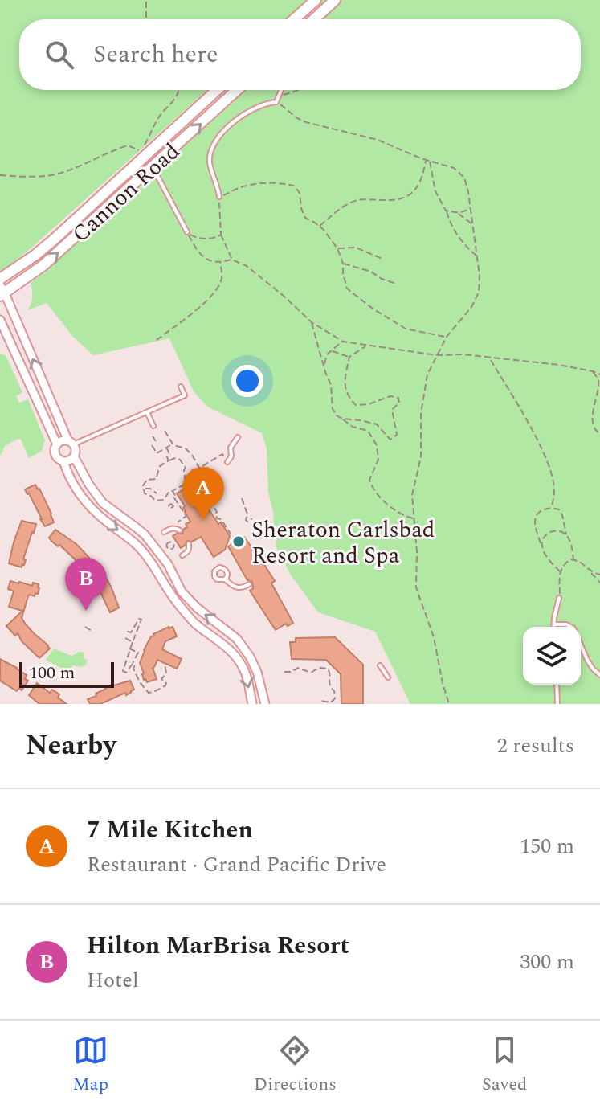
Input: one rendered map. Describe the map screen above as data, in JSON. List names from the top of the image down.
{
  "streets": {
    "main road": ["Cannon Road"]
  },
  "places": ["Sheraton Carlsbad Resort and Spa"],
  "scale_bar": "100 m",
  "page": {
    "search": "Search here",
    "pins": ["A", "B"],
    "scale": "100 m",
    "heading": ["Nearby", "2 results"],
    "list": [
      {
        "mark": "A",
        "name": "7 Mile Kitchen",
        "note": "Restaurant · Grand Pacific Drive",
        "value": "150 m"
      },
      {
        "mark": "B",
        "name": "Hilton MarBrisa Resort",
        "note": "Hotel",
        "value": "300 m"
      }
    ],
    "nav": ["Map", "Directions", "Saved"]
  }
}
